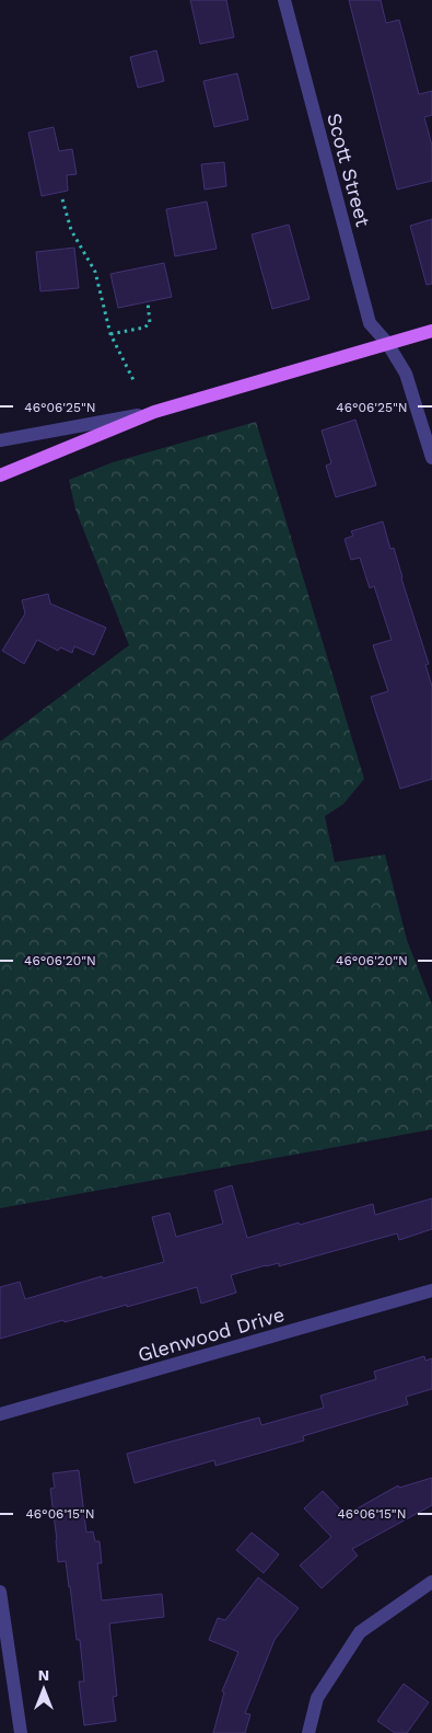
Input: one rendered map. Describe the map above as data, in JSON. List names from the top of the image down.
{
  "streets": {
    "street": ["Scott Street", "Glenwood Drive"]
  },
  "north": "top",
  "coordinates": ["46°06'25\"N", "46°06'20\"N", "46°06'15\"N"]
}
